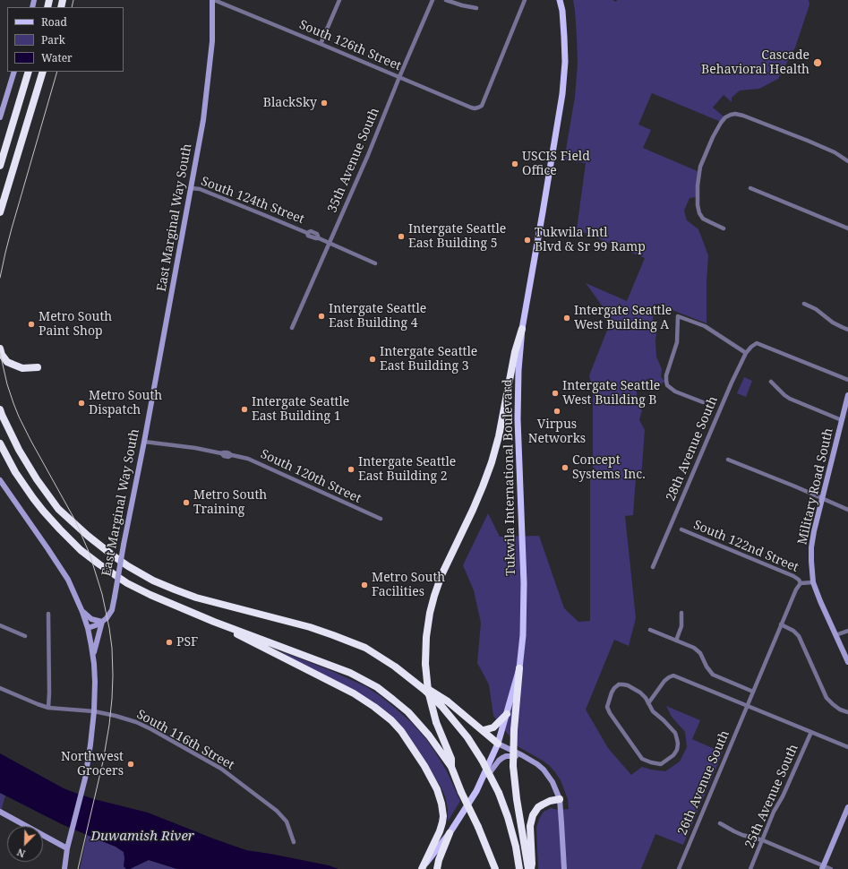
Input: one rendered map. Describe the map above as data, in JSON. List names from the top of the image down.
{
  "streets": {
    "main road": ["Tukwila International Boulevard"],
    "street": [
      "South 126th Street",
      "35th Avenue South",
      "South 124th Street",
      "East Marginal Way South",
      "28th Avenue South",
      "South 120th Street",
      "Military Road South",
      "South 122nd Street",
      "South 116th Street",
      "26th Avenue South",
      "25th Avenue South"
    ]
  },
  "crossings": [
    ["South 126th Street", "35th Avenue South"],
    ["South 126th Street", "East Marginal Way South"],
    ["35th Avenue South", "South 124th Street"],
    ["South 124th Street", "East Marginal Way South"],
    ["East Marginal Way South", "South 120th Street"],
    ["South 122nd Street", "26th Avenue South"]
  ],
  "water": ["Duwamish River"],
  "places": [
    "Cascade Behavioral Health",
    "BlackSky",
    "USCIS Field Office",
    "Intergate Seattle East Building 5",
    "Tukwila Intl Blvd & Sr 99 Ramp",
    "Intergate Seattle East Building 4",
    "Intergate Seattle West Building A",
    "Metro South Paint Shop",
    "Intergate Seattle East Building 3",
    "Intergate Seattle West Building B",
    "Metro South Dispatch",
    "Intergate Seattle East Building 1",
    "Virpus Networks",
    "Concept Systems Inc.",
    "Intergate Seattle East Building 2",
    "Metro South Training",
    "Metro South Facilities",
    "PSF",
    "Northwest Grocers"
  ],
  "legend": ["Road", "Park", "Water"],
  "north": "bottom left"
}
